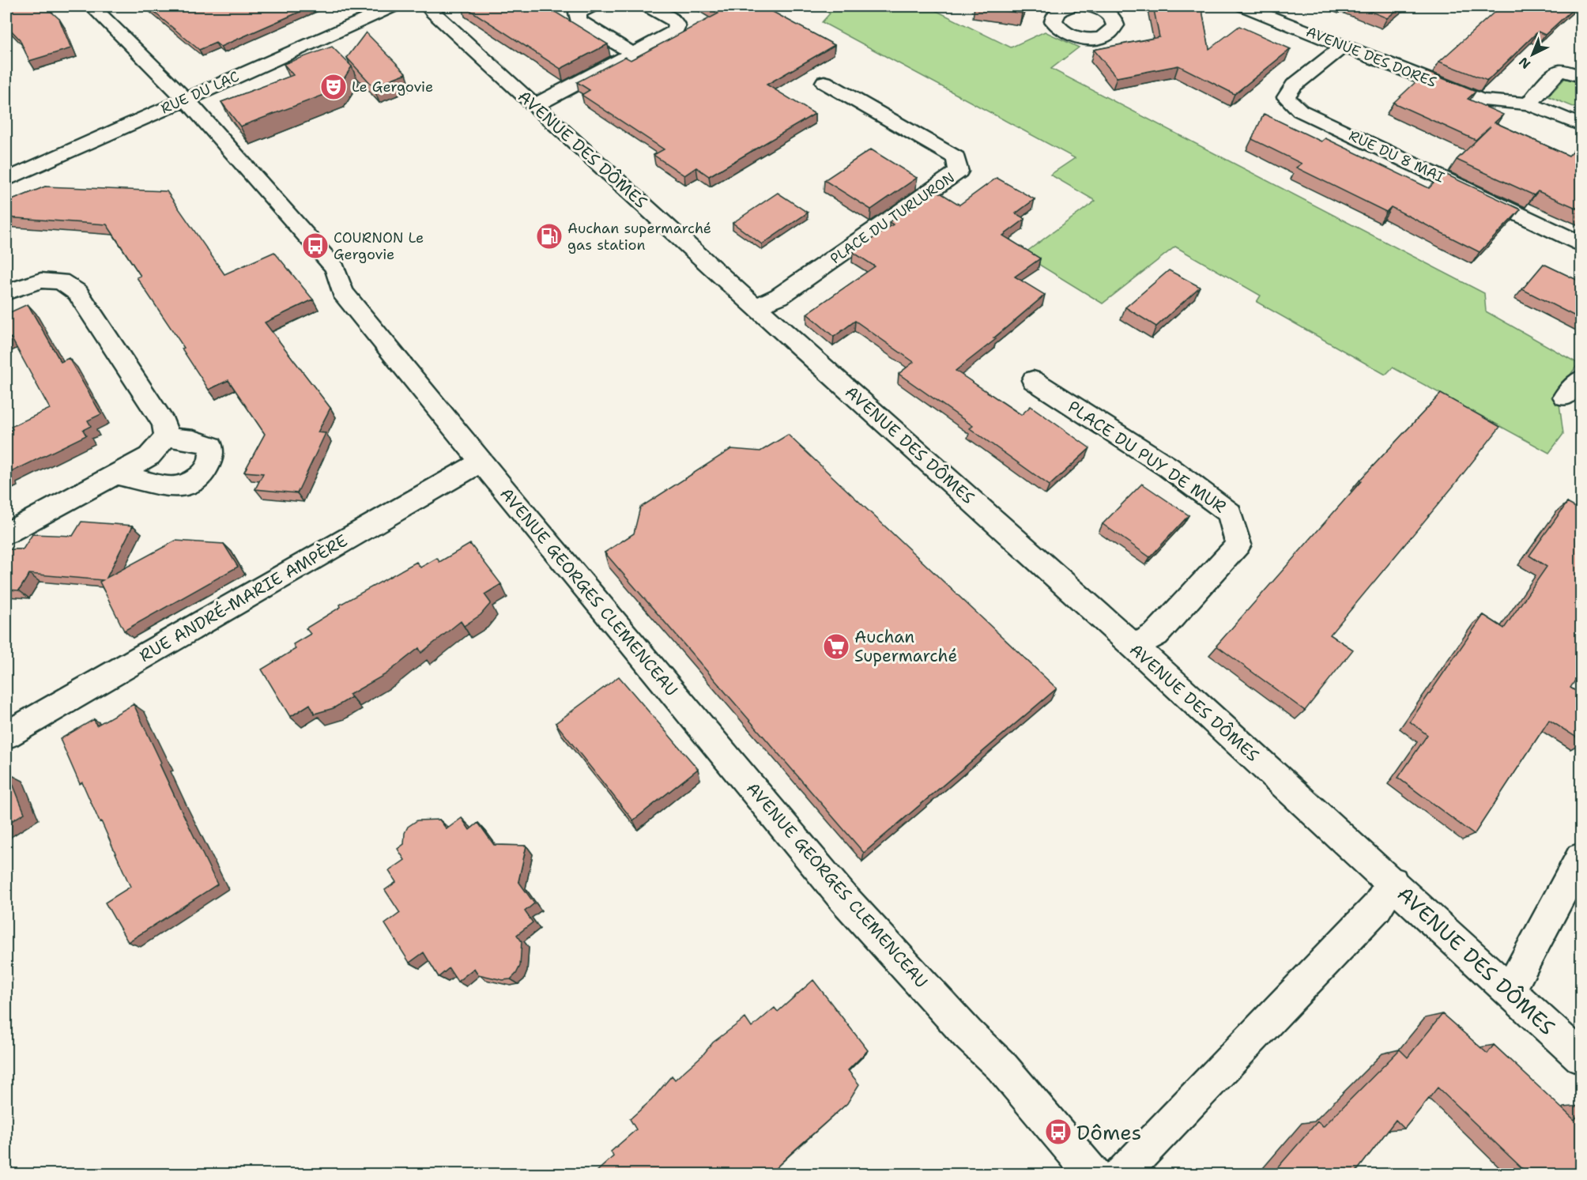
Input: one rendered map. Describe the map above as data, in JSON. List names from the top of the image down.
{
  "streets": {
    "street": [
      "AVENUE DES DORES",
      "RUE DU LAC",
      "AVENUE DES DÔMES",
      "RUE DU 8 MAI",
      "PLACE DU TURLURON",
      "PLACE DU PUY DE MUR",
      "AVENUE GEORGES CLEMENCEAU",
      "RUE ANDRÉ-MARIE AMPÈRE"
    ]
  },
  "crossings": [
    ["AVENUE DES DORES", "RUE DU 8 MAI"],
    ["RUE DU LAC", "AVENUE GEORGES CLEMENCEAU"],
    ["AVENUE DES DÔMES", "PLACE DU TURLURON"],
    ["AVENUE DES DÔMES", "PLACE DU PUY DE MUR"],
    ["AVENUE GEORGES CLEMENCEAU", "RUE ANDRÉ-MARIE AMPÈRE"]
  ],
  "places": {
    "theatre": ["Le Gergovie"],
    "fuel station": ["Auchan supermarché gas station"],
    "bus stop": ["COURNON Le Gergovie", "Dômes"],
    "supermarket": ["Auchan Supermarché"]
  },
  "north": "bottom left"
}
